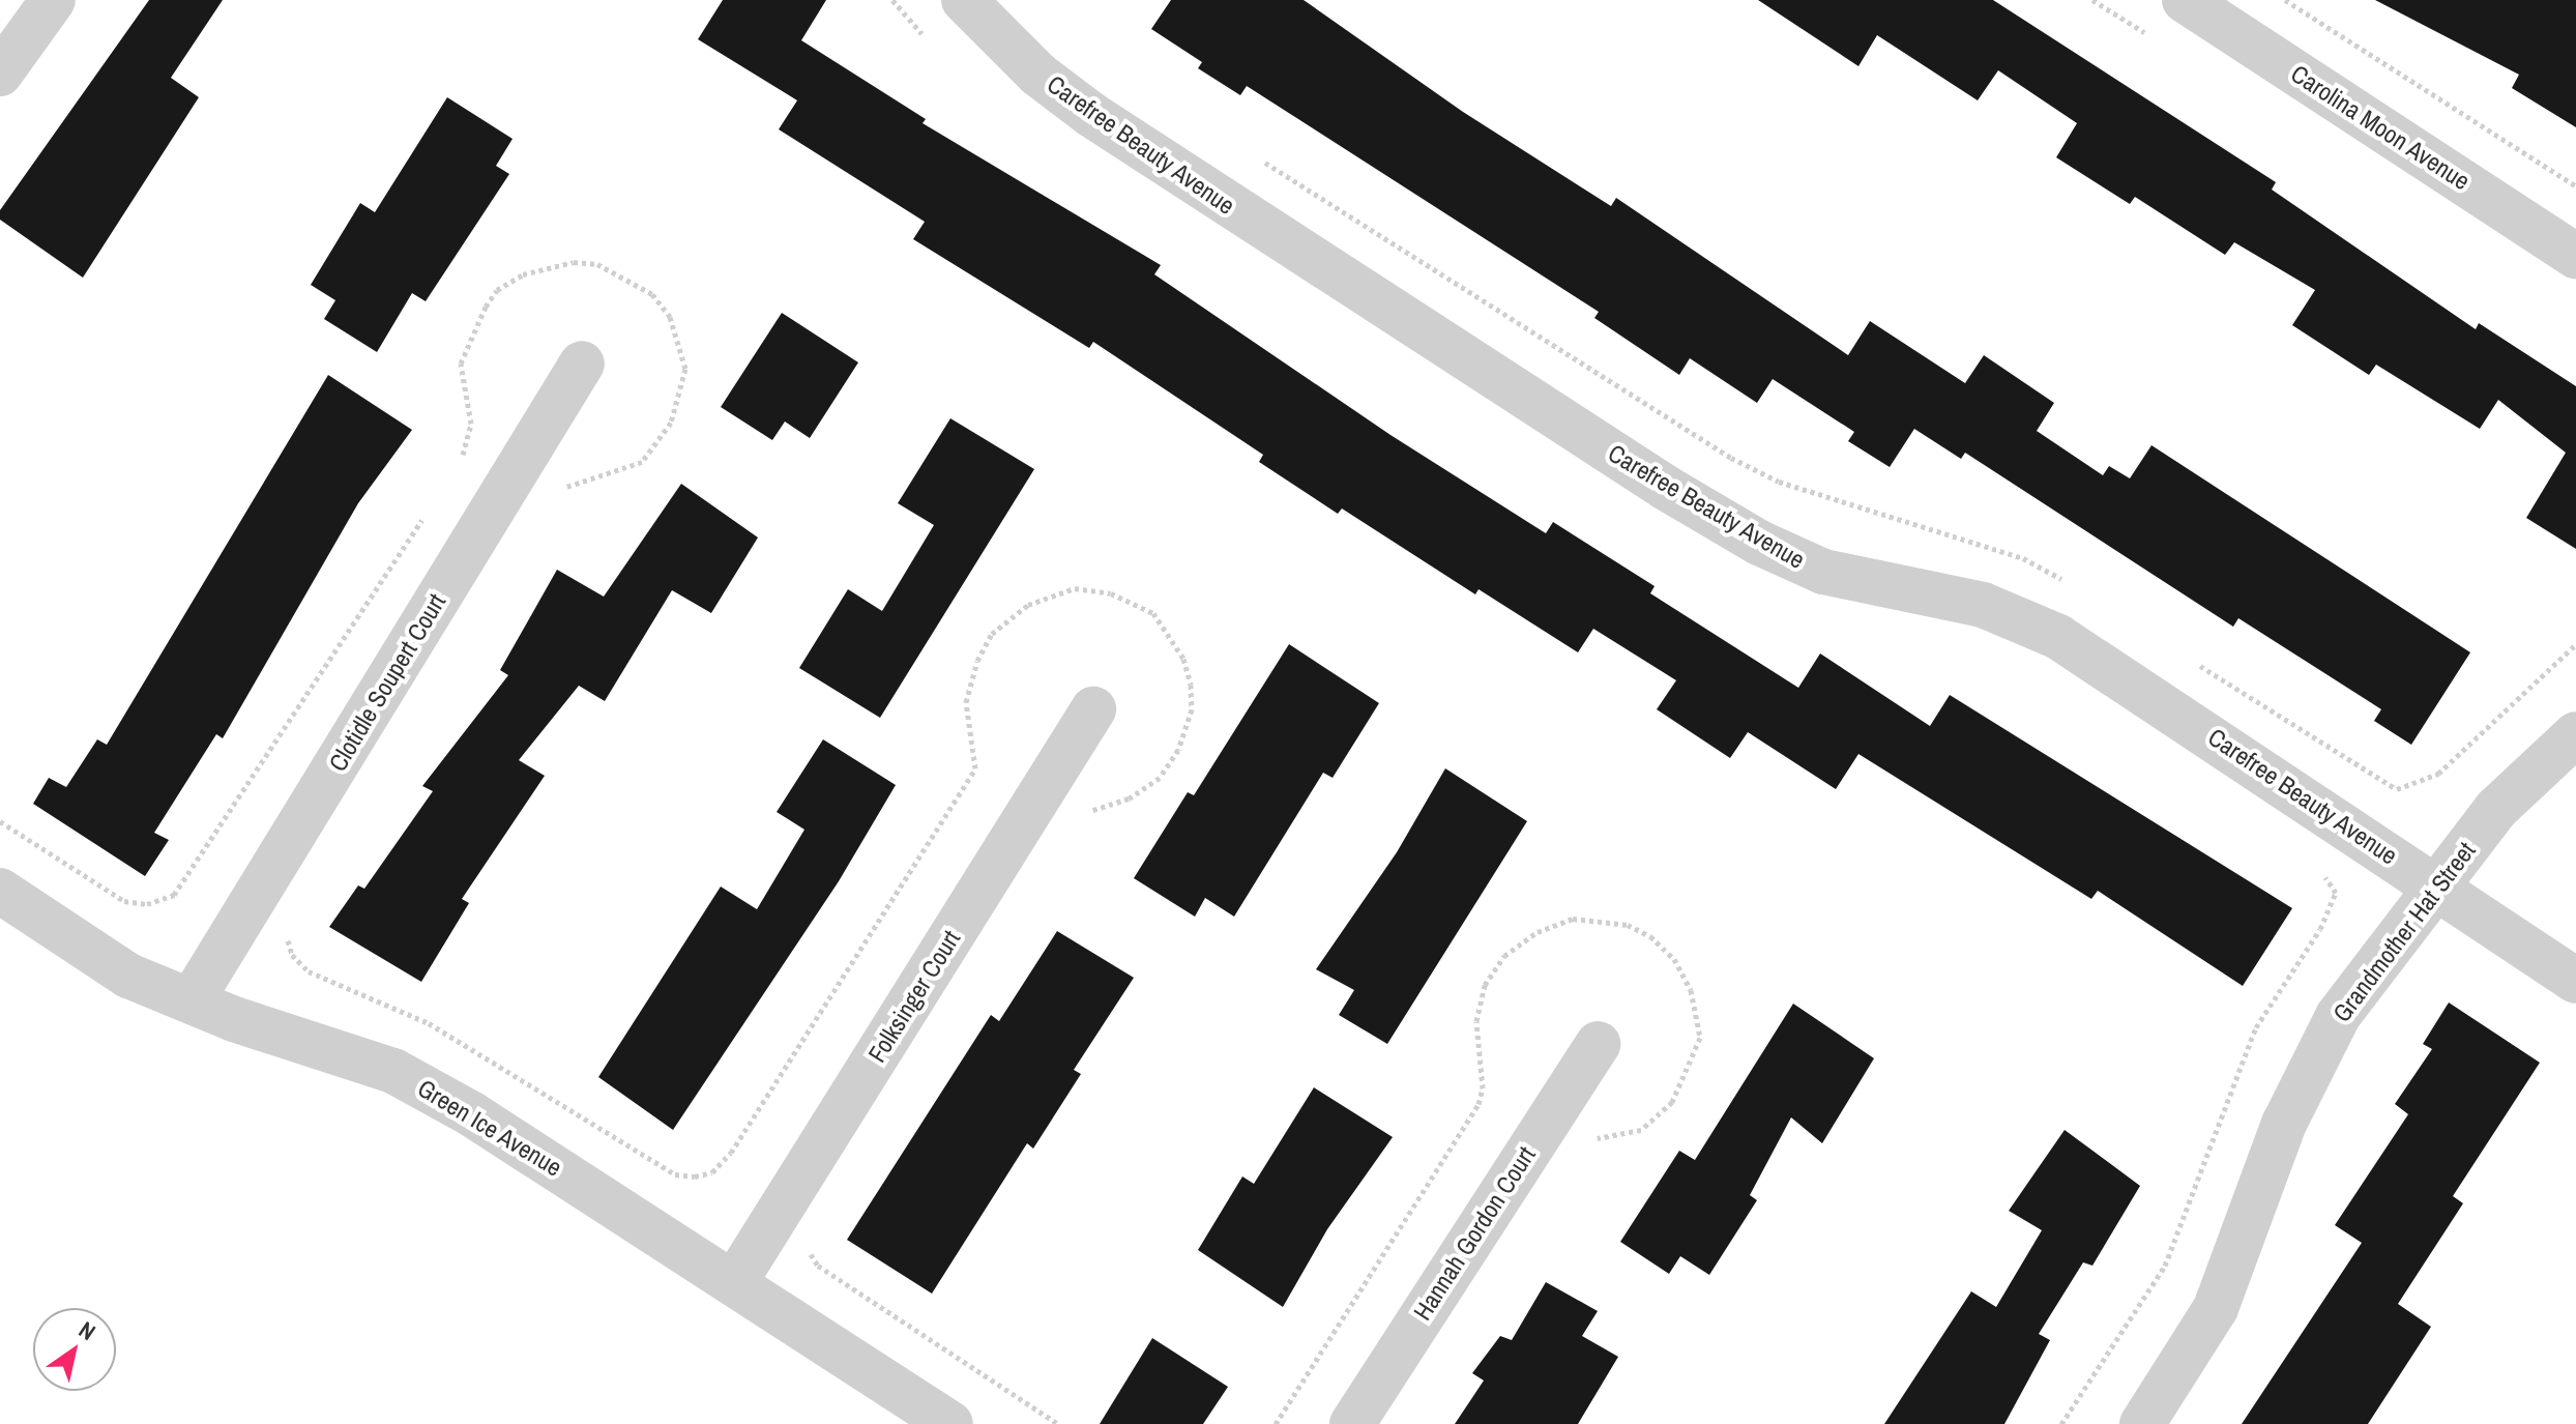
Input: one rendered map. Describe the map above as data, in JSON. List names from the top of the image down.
{
  "streets": {
    "street": [
      "Carolina Moon Avenue",
      "Carefree Beauty Avenue",
      "Clotidle Soupert Court",
      "Grandmother Hat Street",
      "Folksinger Court",
      "Green Ice Avenue",
      "Hannah Gordon Court"
    ]
  },
  "crossings": [
    ["Carefree Beauty Avenue", "Grandmother Hat Street"],
    ["Clotidle Soupert Court", "Green Ice Avenue"],
    ["Folksinger Court", "Green Ice Avenue"]
  ],
  "north": "top right"
}
